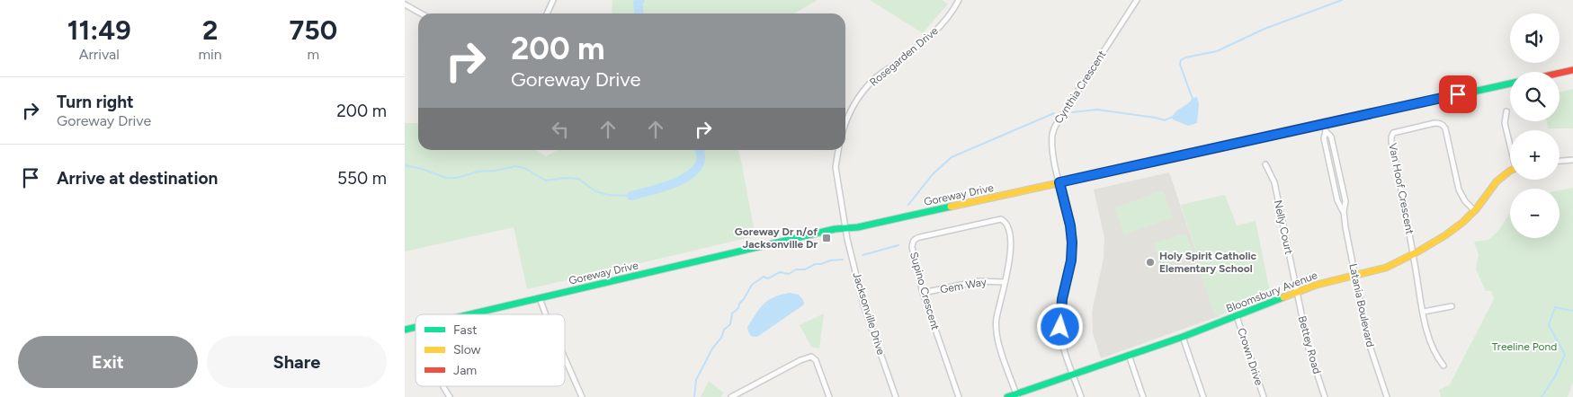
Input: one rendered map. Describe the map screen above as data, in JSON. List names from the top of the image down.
{
  "streets": {
    "street": [
      "Rosegarden Drive",
      "Cynthia Crescent",
      "Van Hoof Crescent",
      "Goreway Drive",
      "Nelly Court",
      "Gem Way",
      "Supino Crescent",
      "Bloomsbury Avenue",
      "Latania Boulevard",
      "Jacksonville Drive",
      "Bettey Road",
      "Crown Drive"
    ]
  },
  "crossings": [
    ["Cynthia Crescent", "Goreway Drive"],
    ["Cynthia Crescent", "Bloomsbury Avenue"],
    ["Van Hoof Crescent", "Bloomsbury Avenue"],
    ["Goreway Drive", "Latania Boulevard"],
    ["Goreway Drive", "Jacksonville Drive"],
    ["Nelly Court", "Bloomsbury Avenue"],
    ["Nelly Court", "Bettey Road"],
    ["Gem Way", "Supino Crescent"],
    ["Supino Crescent", "Bloomsbury Avenue"],
    ["Bloomsbury Avenue", "Latania Boulevard"],
    ["Bloomsbury Avenue", "Bettey Road"],
    ["Bloomsbury Avenue", "Crown Drive"]
  ],
  "parks": ["Treeline Pond"],
  "places": {
    "transit": ["Goreway Dr n/of Jacksonville Dr"],
    "other": ["Holy Spirit Catholic Elementary School"]
  },
  "legend": ["Fast", "Slow", "Jam"],
  "page": {
    "eta": [
      "11:49",
      "Arrival",
      "2",
      "min",
      "750",
      "m"
    ],
    "map_buttons": ["+", "−"],
    "turn": ["200 m", "Goreway Drive"],
    "list": [
      {
        "name": "Turn right",
        "note": "Goreway Drive",
        "value": "200 m"
      },
      {
        "name": "Arrive at destination",
        "value": "550 m"
      }
    ],
    "buttons": ["Exit", "Share"]
  }
}
